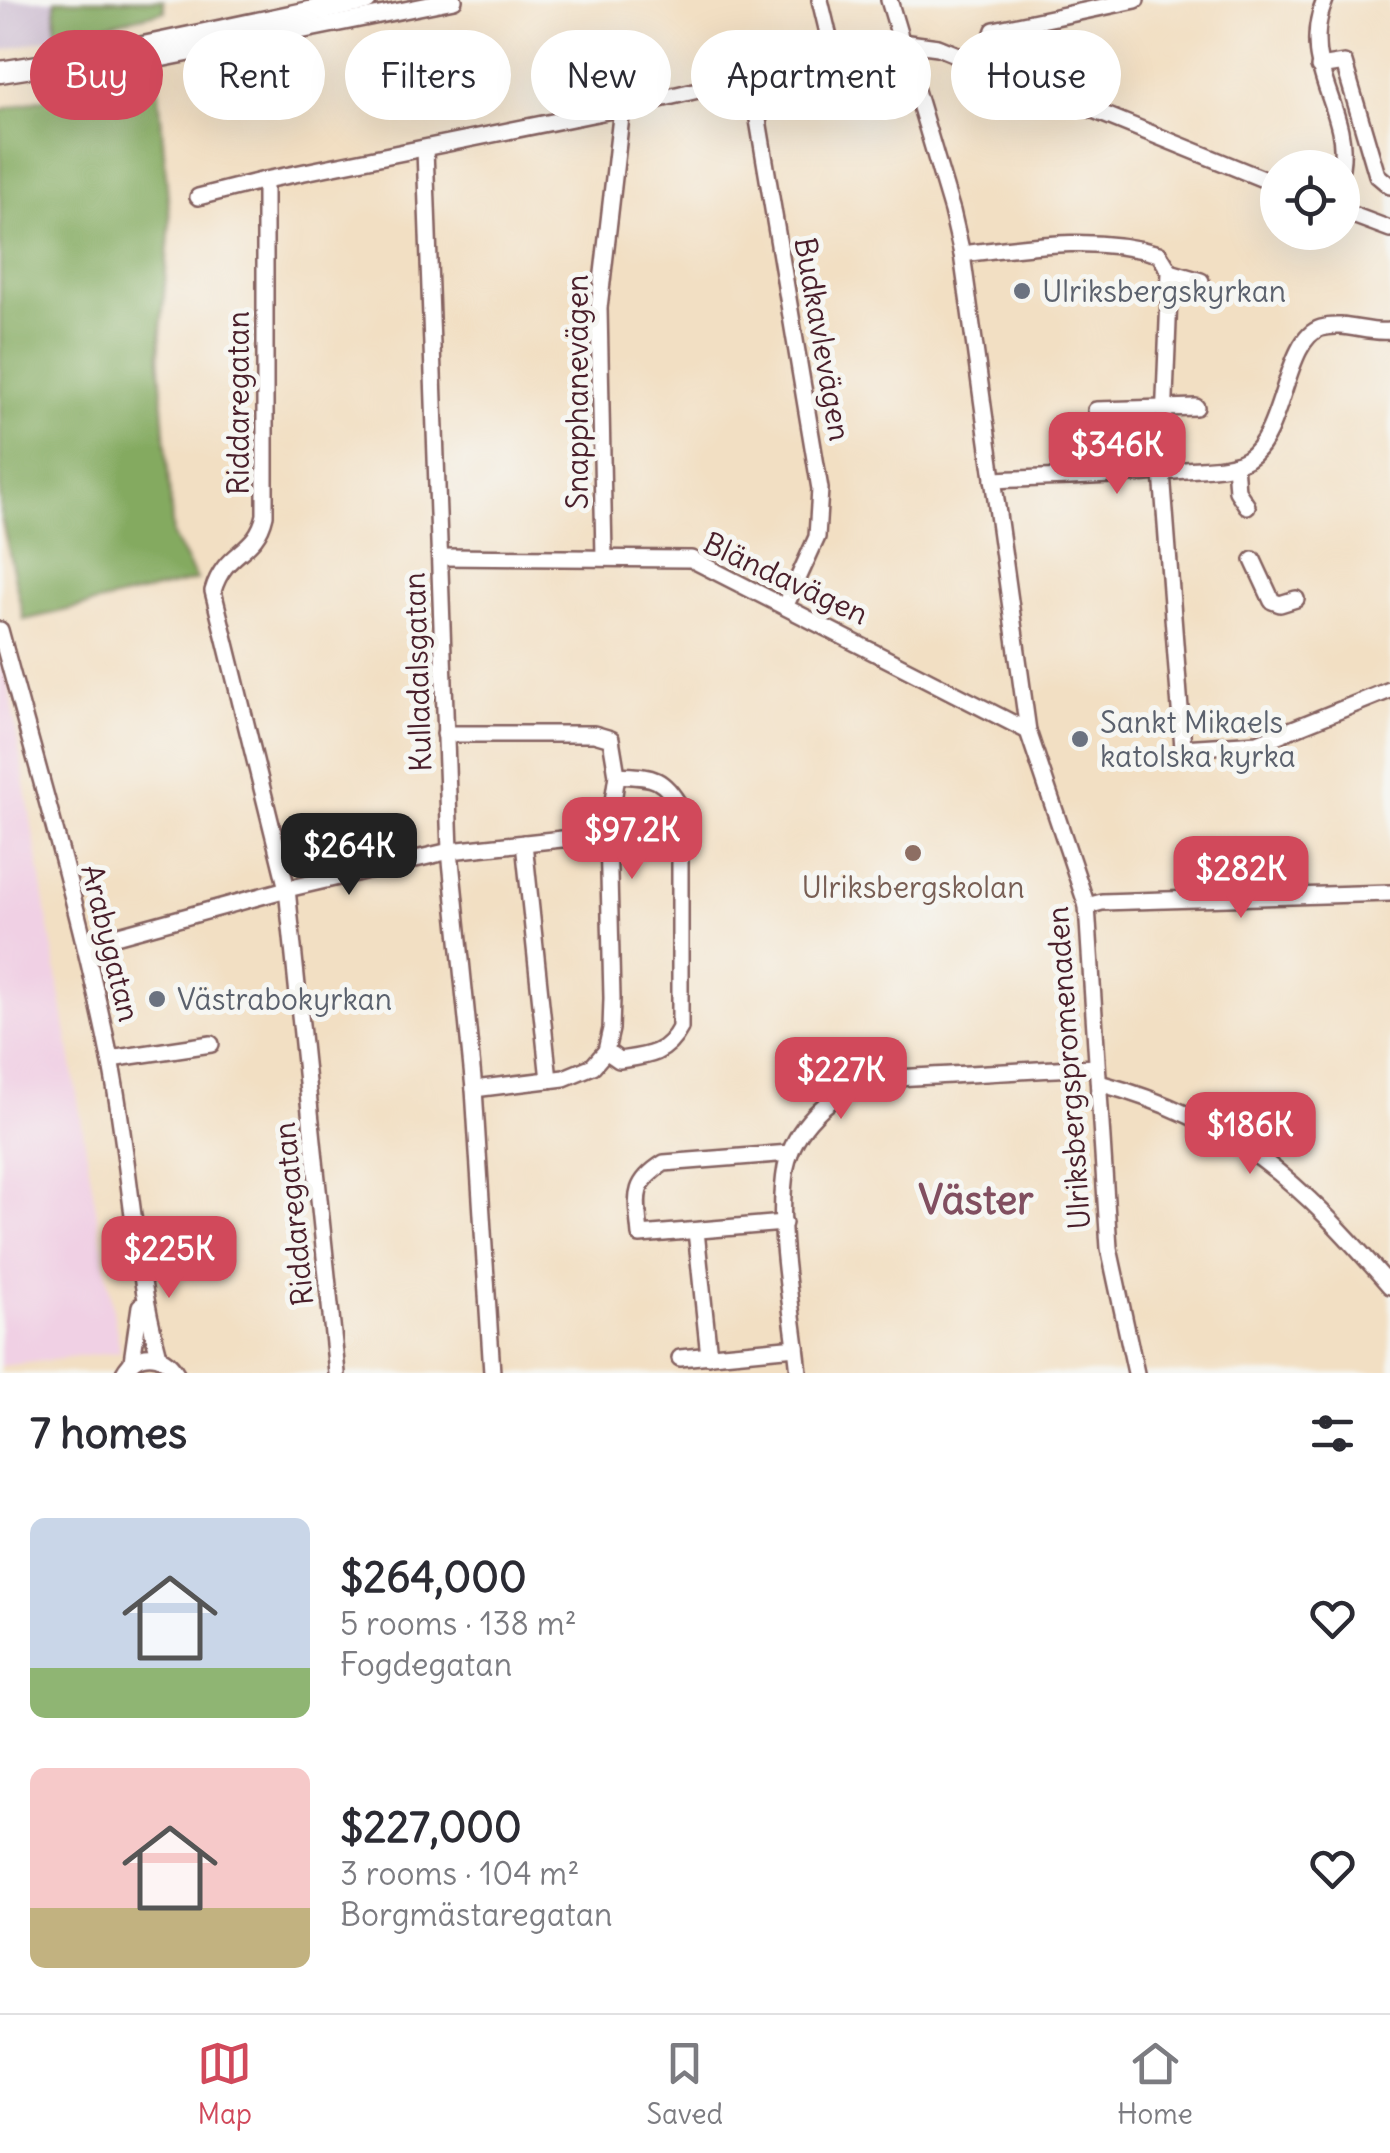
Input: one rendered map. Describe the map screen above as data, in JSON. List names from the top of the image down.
{
  "streets": {
    "street": [
      "Budkavlevägen",
      "Snapphanevägen",
      "Riddaregatan",
      "Bländavägen",
      "Kulladalsgatan",
      "Arabygatan",
      "Ulriksbergspromenaden"
    ]
  },
  "crossings": [
    ["Budkavlevägen", "Bländavägen"],
    ["Snapphanevägen", "Bländavägen"],
    ["Bländavägen", "Kulladalsgatan"],
    ["Bländavägen", "Ulriksbergspromenaden"]
  ],
  "districts": ["Väster"],
  "places": [
    "Ulriksbergskyrkan",
    "Sankt Mikaels katolska kyrka",
    "Ulriksbergskolan",
    "Västrabokyrkan"
  ],
  "page": {
    "chip": [
      "Buy",
      "Rent",
      "Filters",
      "New",
      "Apartment",
      "House"
    ],
    "price": [
      "$346K",
      "$97.2K",
      "$264K",
      "$282K",
      "$227K",
      "$186K",
      "$225K"
    ],
    "heading": "7 homes",
    "list": [
      {
        "name": "$264,000",
        "note": "5 rooms · 138 m² · Fogdegatan"
      },
      {
        "name": "$227,000",
        "note": "3 rooms · 104 m² · Borgmästaregatan"
      }
    ],
    "tabs": ["Map", "Saved", "Home"]
  }
}
